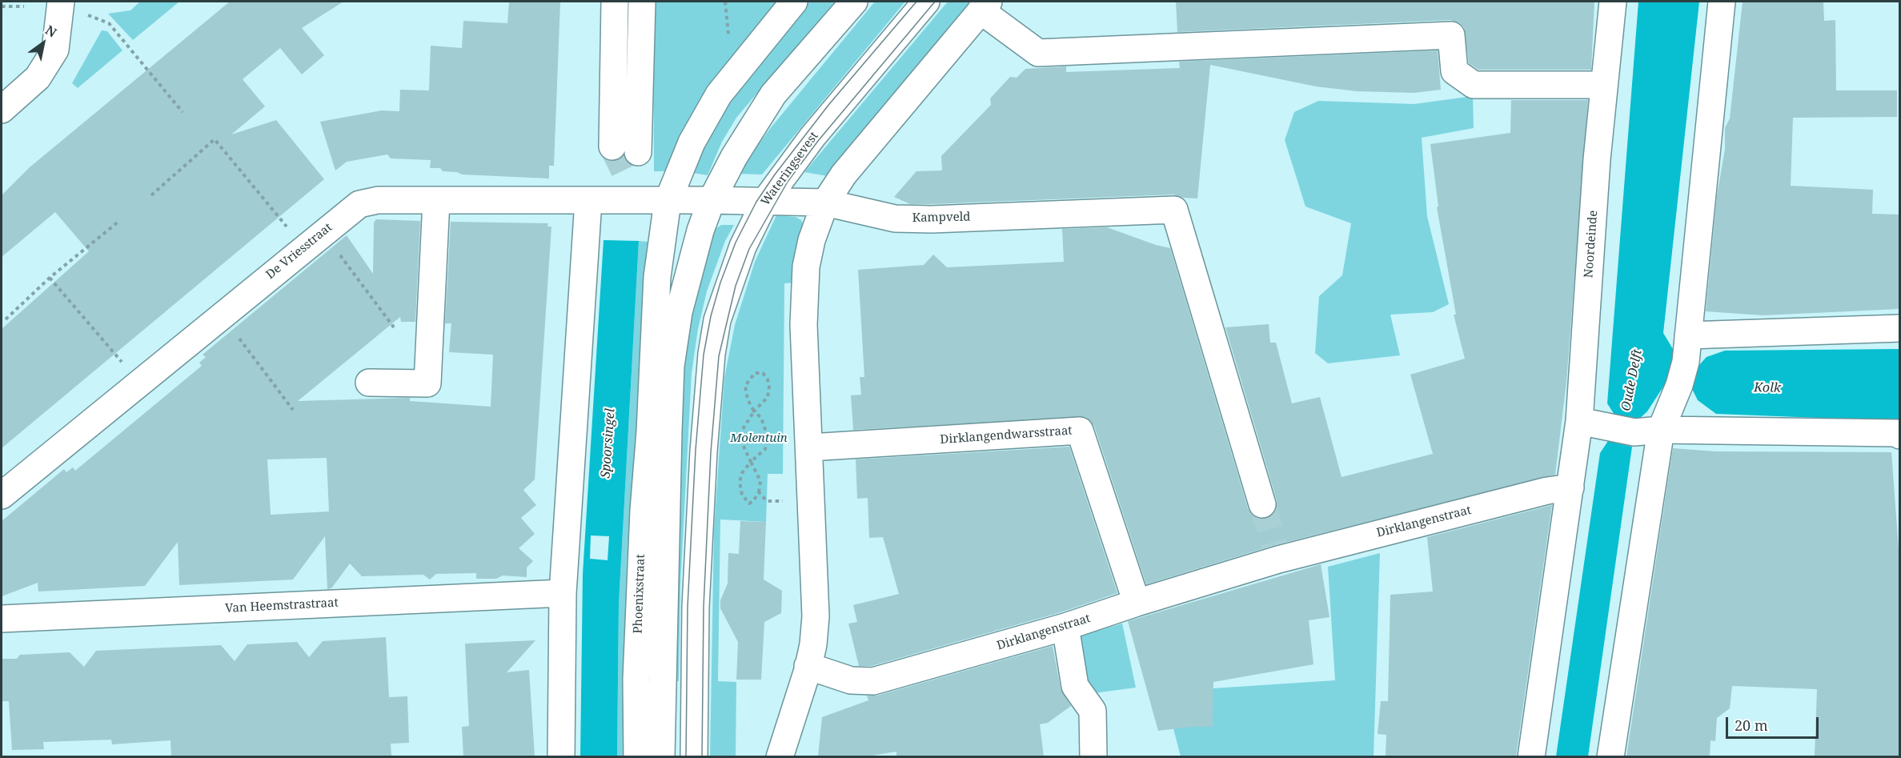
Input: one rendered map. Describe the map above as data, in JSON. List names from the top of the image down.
{
  "streets": {
    "street": [
      "Wateringsevest",
      "Kampveld",
      "Noordeinde",
      "De Vriesstraat",
      "Dirklangendwarsstraat",
      "Dirklangenstraat",
      "Phoenixstraat",
      "Van Heemstrastraat"
    ]
  },
  "crossings": [
    ["Wateringsevest", "Kampveld"],
    ["Kampveld", "De Vriesstraat"],
    ["Noordeinde", "Dirklangenstraat"],
    ["Dirklangendwarsstraat", "Dirklangenstraat"]
  ],
  "water": ["Oude Delft", "Kolk", "Spoorsingel"],
  "parks": ["Molentuin"],
  "scale_bar": "20 m",
  "north": "top right"
}
